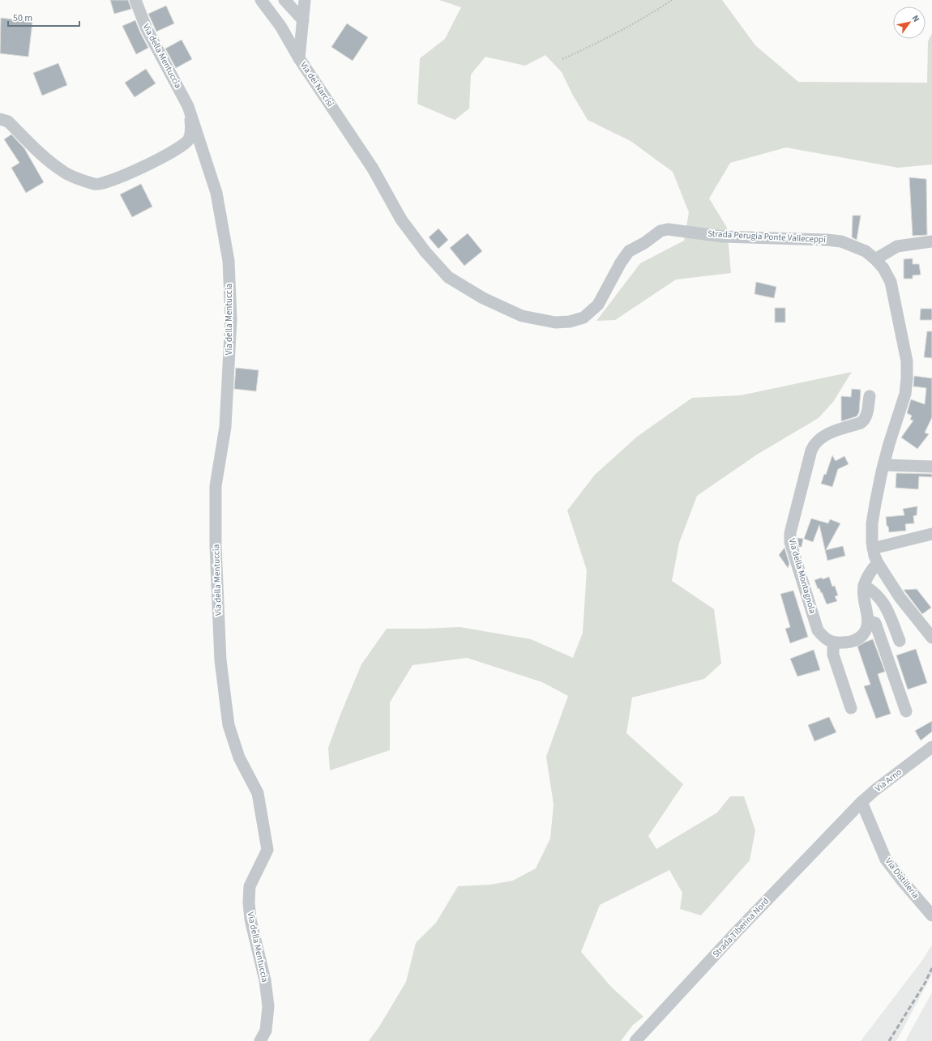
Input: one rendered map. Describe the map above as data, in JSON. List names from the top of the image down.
{
  "streets": {
    "street": [
      "Via della Mentuccia",
      "Via dei Narcisi",
      "Strada Perugia Ponte Valleceppi",
      "Via della Montagnola",
      "Via Arno",
      "Via Distilleria",
      "Strada Tiberina Nord"
    ]
  },
  "crossings": [
    ["Via dei Narcisi", "Strada Perugia Ponte Valleceppi"],
    ["Via Arno", "Via Distilleria"],
    ["Via Arno", "Strada Tiberina Nord"]
  ],
  "scale_bar": "50 m",
  "north": "top right"
}
